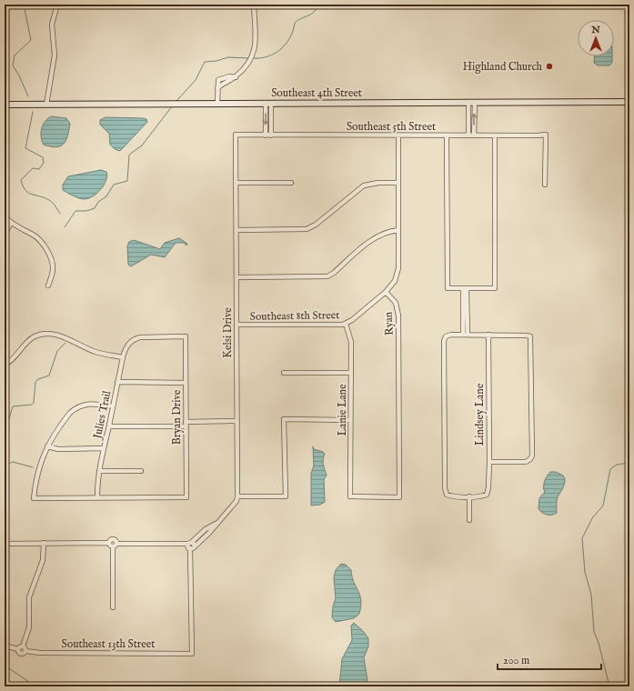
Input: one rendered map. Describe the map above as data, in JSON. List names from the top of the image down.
{
  "streets": {
    "main road": ["Southeast 4th Street"],
    "street": [
      "Southeast 5th Street",
      "Southeast 8th Street",
      "Ryan",
      "Kelsi Drive",
      "Lanie Lane",
      "Julies Trail",
      "Lindsey Lane",
      "Bryan Drive",
      "Southeast 13th Street"
    ]
  },
  "crossings": [
    ["Southeast 5th Street", "Kelsi Drive"],
    ["Southeast 8th Street", "Ryan"],
    ["Southeast 8th Street", "Kelsi Drive"],
    ["Southeast 8th Street", "Lanie Lane"],
    ["Ryan", "Lanie Lane"],
    ["Julies Trail", "Bryan Drive"]
  ],
  "places": ["Highland Church"],
  "scale_bar": "200 m",
  "north": "top"
}
